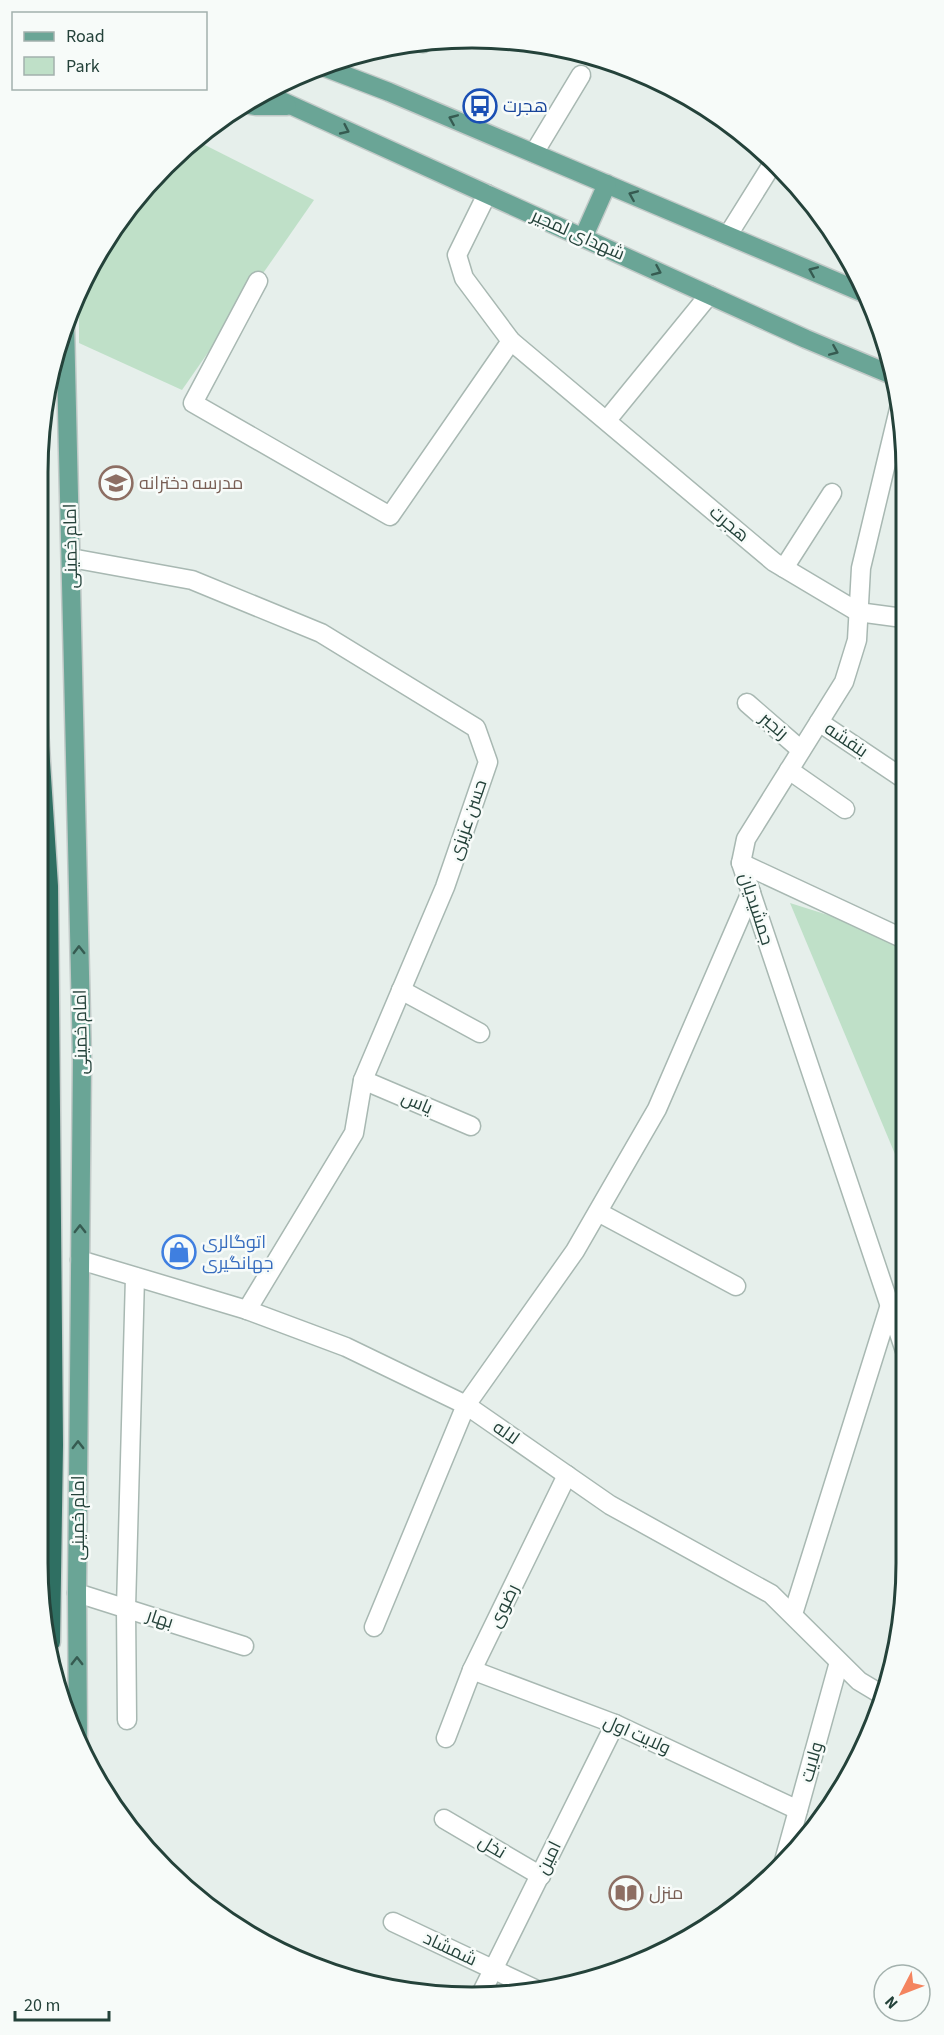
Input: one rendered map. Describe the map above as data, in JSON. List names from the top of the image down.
{
  "streets": {
    "main road": ["شهدای لمجیر", "امام خمینی"],
    "street": [
      "هجرت",
      "رنجبر",
      "بنفشه",
      "حسن عزیزی",
      "جمشیدیان",
      "یاس",
      "لاله",
      "رضوی",
      "بهار",
      "ولایت اول",
      "ولایت",
      "نخل",
      "امین",
      "شمشاد"
    ]
  },
  "crossings": [
    ["شهدای لمجیر", "هجرت"],
    ["هجرت", "جمشیدیان"],
    ["امام خمینی", "حسن عزیزی"],
    ["امام خمینی", "لاله"],
    ["امام خمینی", "بهار"],
    ["رنجبر", "جمشیدیان"],
    ["بنفشه", "جمشیدیان"],
    ["حسن عزیزی", "یاس"],
    ["حسن عزیزی", "لاله"],
    ["لاله", "رضوی"],
    ["لاله", "ولایت"],
    ["رضوی", "ولایت اول"],
    ["ولایت اول", "ولایت"],
    ["ولایت اول", "امین"],
    ["نخل", "امین"],
    ["امین", "شمشاد"]
  ],
  "one_way": ["امام خمینی"],
  "places": {
    "bus stop": ["هجرت"],
    "school or university": ["مدرسه دخترانه"],
    "shop": ["اتوگالری جهانگیری"],
    "library": ["منزل"]
  },
  "legend": ["Road", "Park"],
  "scale_bar": "20 m",
  "north": "bottom left"
}
